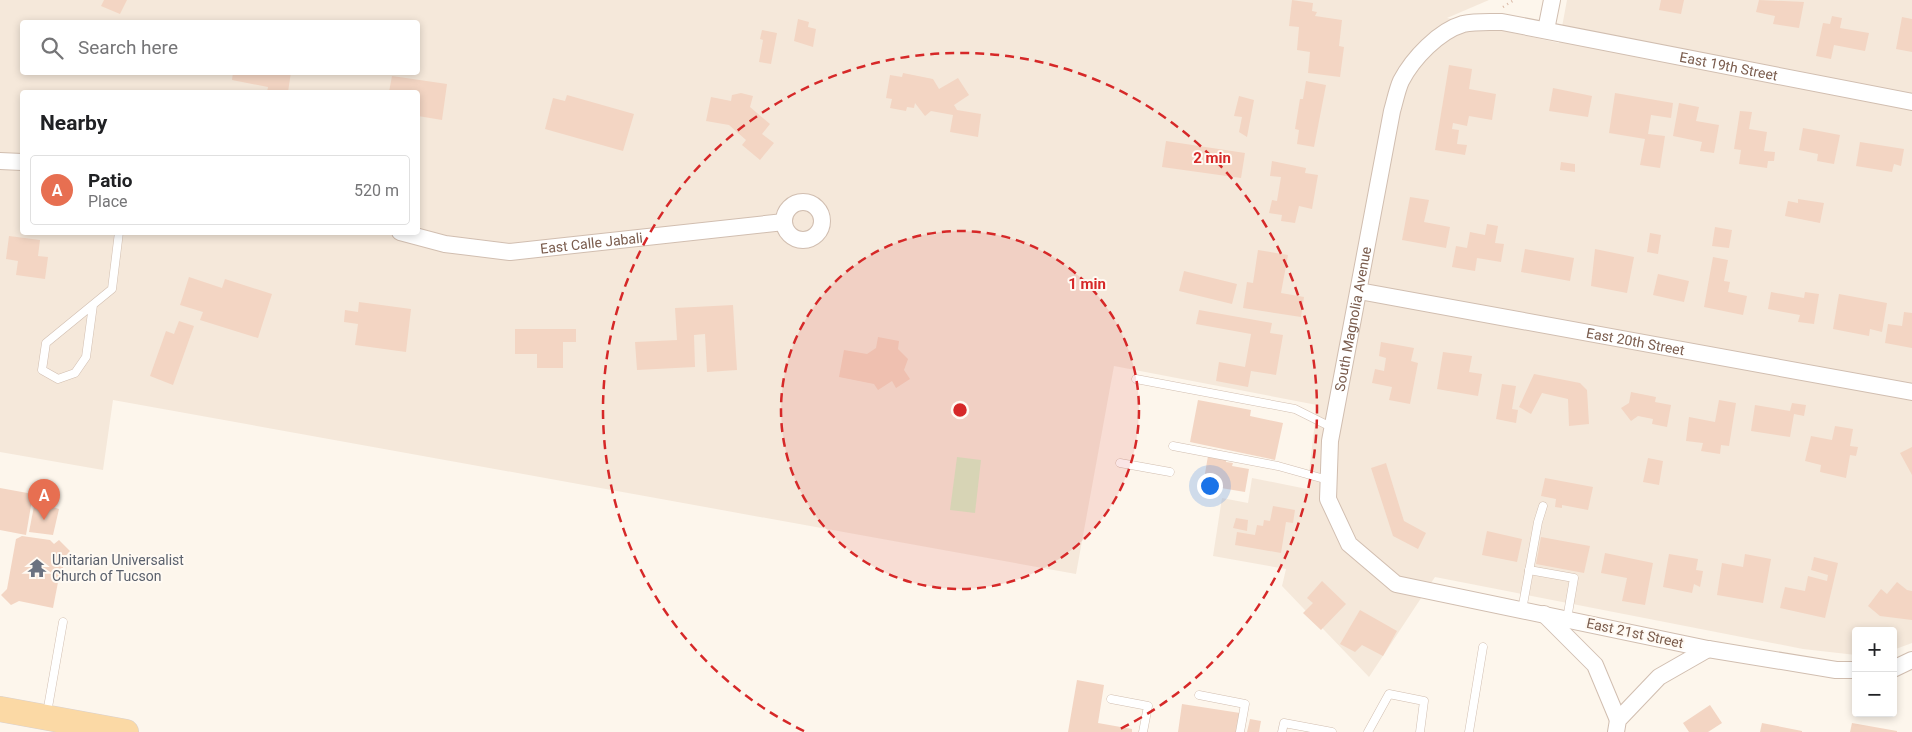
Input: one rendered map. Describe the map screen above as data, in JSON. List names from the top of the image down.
{
  "streets": {
    "street": [
      "East 19th Street",
      "East Calle Jabali",
      "South Magnolia Avenue",
      "East 20th Street",
      "East 21st Street"
    ]
  },
  "crossings": [
    ["East 19th Street", "South Magnolia Avenue"],
    ["South Magnolia Avenue", "East 20th Street"],
    ["South Magnolia Avenue", "East 21st Street"]
  ],
  "places": {
    "temple": ["Unitarian Universalist Church of Tucson"]
  },
  "page": {
    "search": "Search here",
    "heading": "Nearby",
    "list": [
      {
        "mark": "A",
        "name": "Patio",
        "note": "Place",
        "value": "520 m"
      }
    ],
    "pins": "A",
    "map_buttons": ["+", "−"]
  },
  "rings": ["2 min", "1 min"]
}
